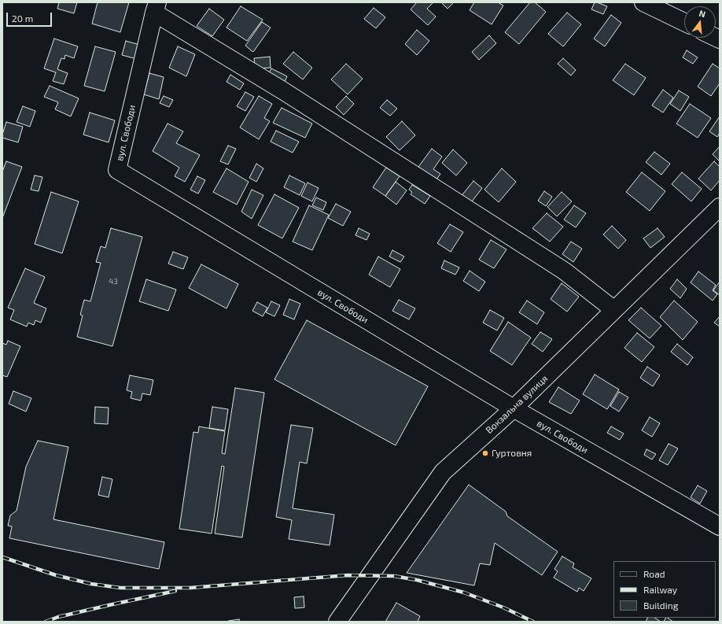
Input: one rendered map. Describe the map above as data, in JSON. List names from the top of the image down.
{
  "streets": {
    "street": ["вул. Свободи", "Вокзальна вулиця"]
  },
  "crossings": [
    ["вул. Свободи", "Вокзальна вулиця"]
  ],
  "places": ["Гуртовня"],
  "house_numbers": ["43"],
  "legend": ["Road", "Railway", "Building"],
  "scale_bar": "20 m",
  "north": "top"
}
